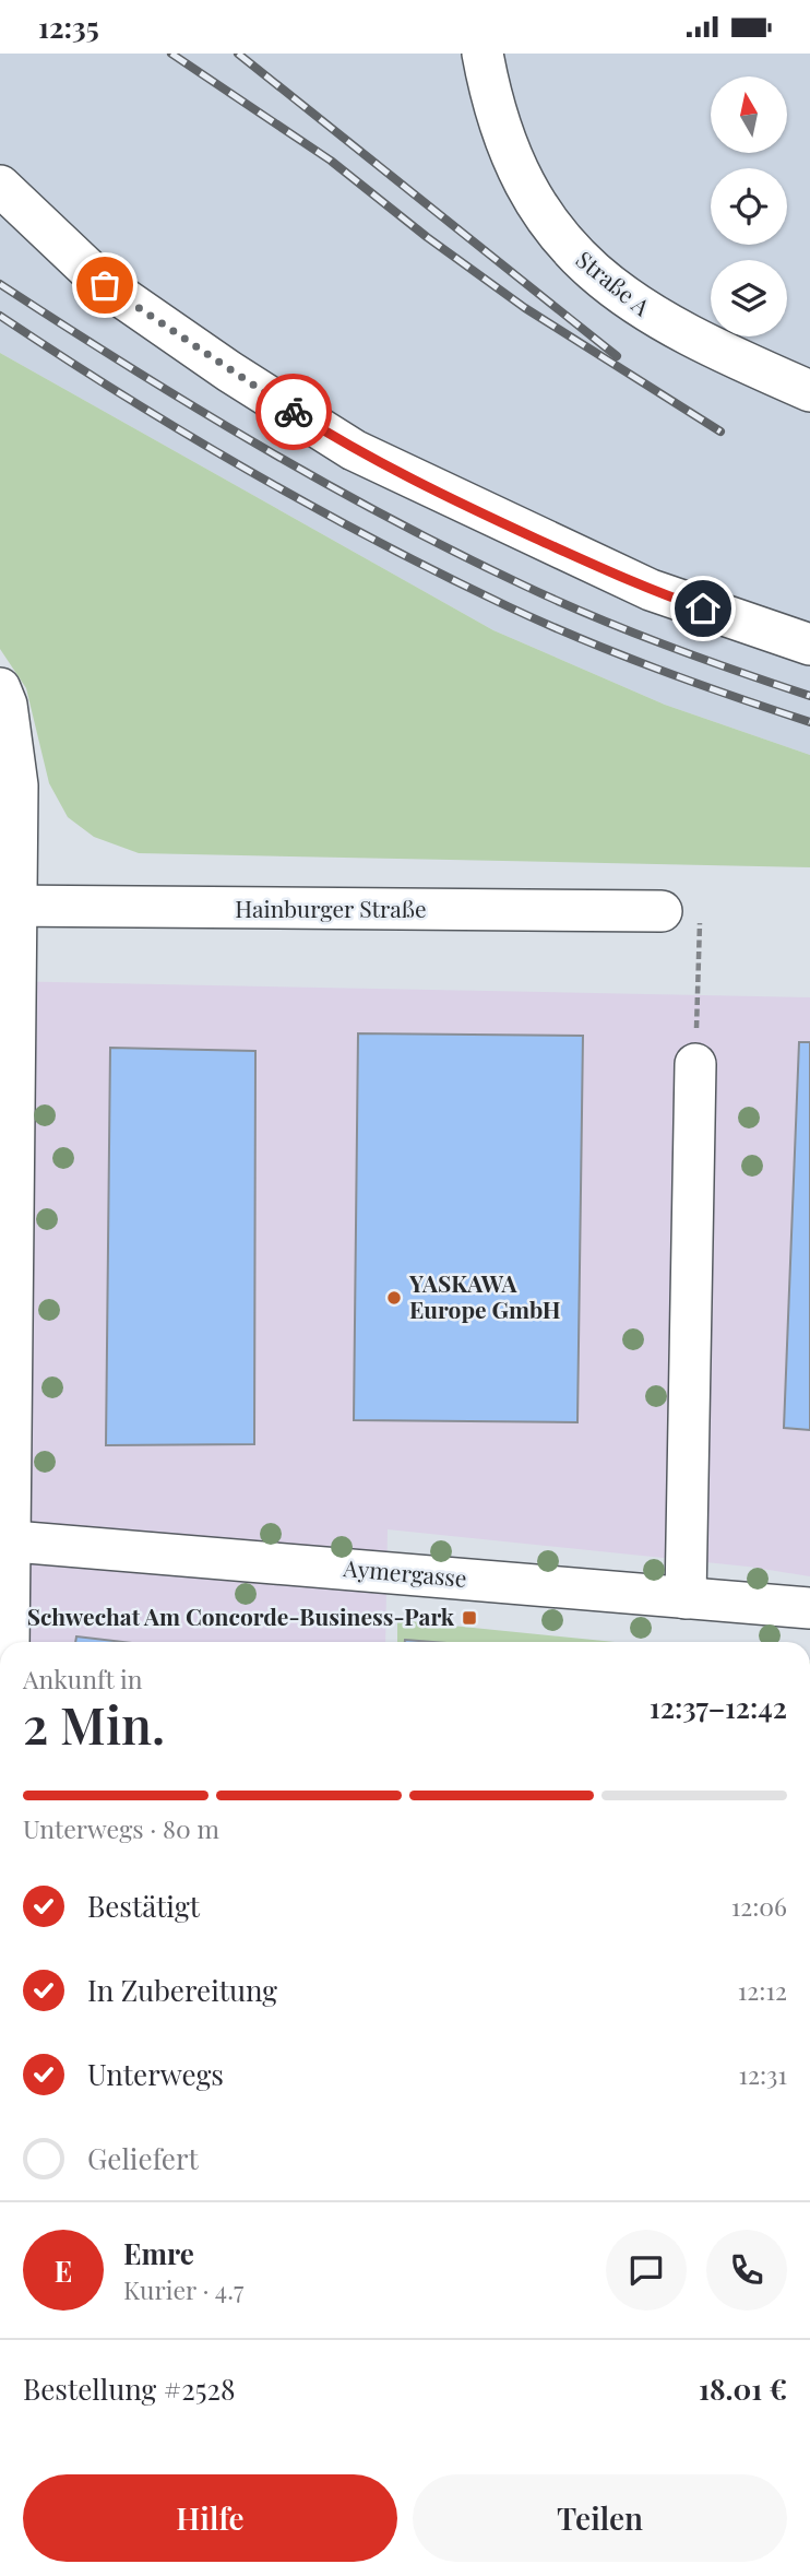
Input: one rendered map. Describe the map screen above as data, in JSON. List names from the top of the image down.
{
  "streets": {
    "street": ["Straße A", "Hainburger Straße", "Aymergasse"]
  },
  "places": {
    "other": ["YASKAWA Europe GmbH"],
    "transit": ["Schwechat Am Concorde-Business-Park"]
  },
  "north": "top",
  "page": {
    "status": "12:35",
    "heading": ["2 Min.", "Ankunft in", "12:37–12:42"],
    "panel": [
      "Emre",
      "Kurier · 4.7",
      "Bestellung #2528",
      "18.01 €"
    ],
    "bar": "Unterwegs · 80 m",
    "list": [
      ["Bestätigt", "12:06"],
      ["In Zubereitung", "12:12"],
      ["Unterwegs", "12:31"],
      "Geliefert"
    ],
    "round": "E",
    "buttons": ["Hilfe", "Teilen"]
  }
}
